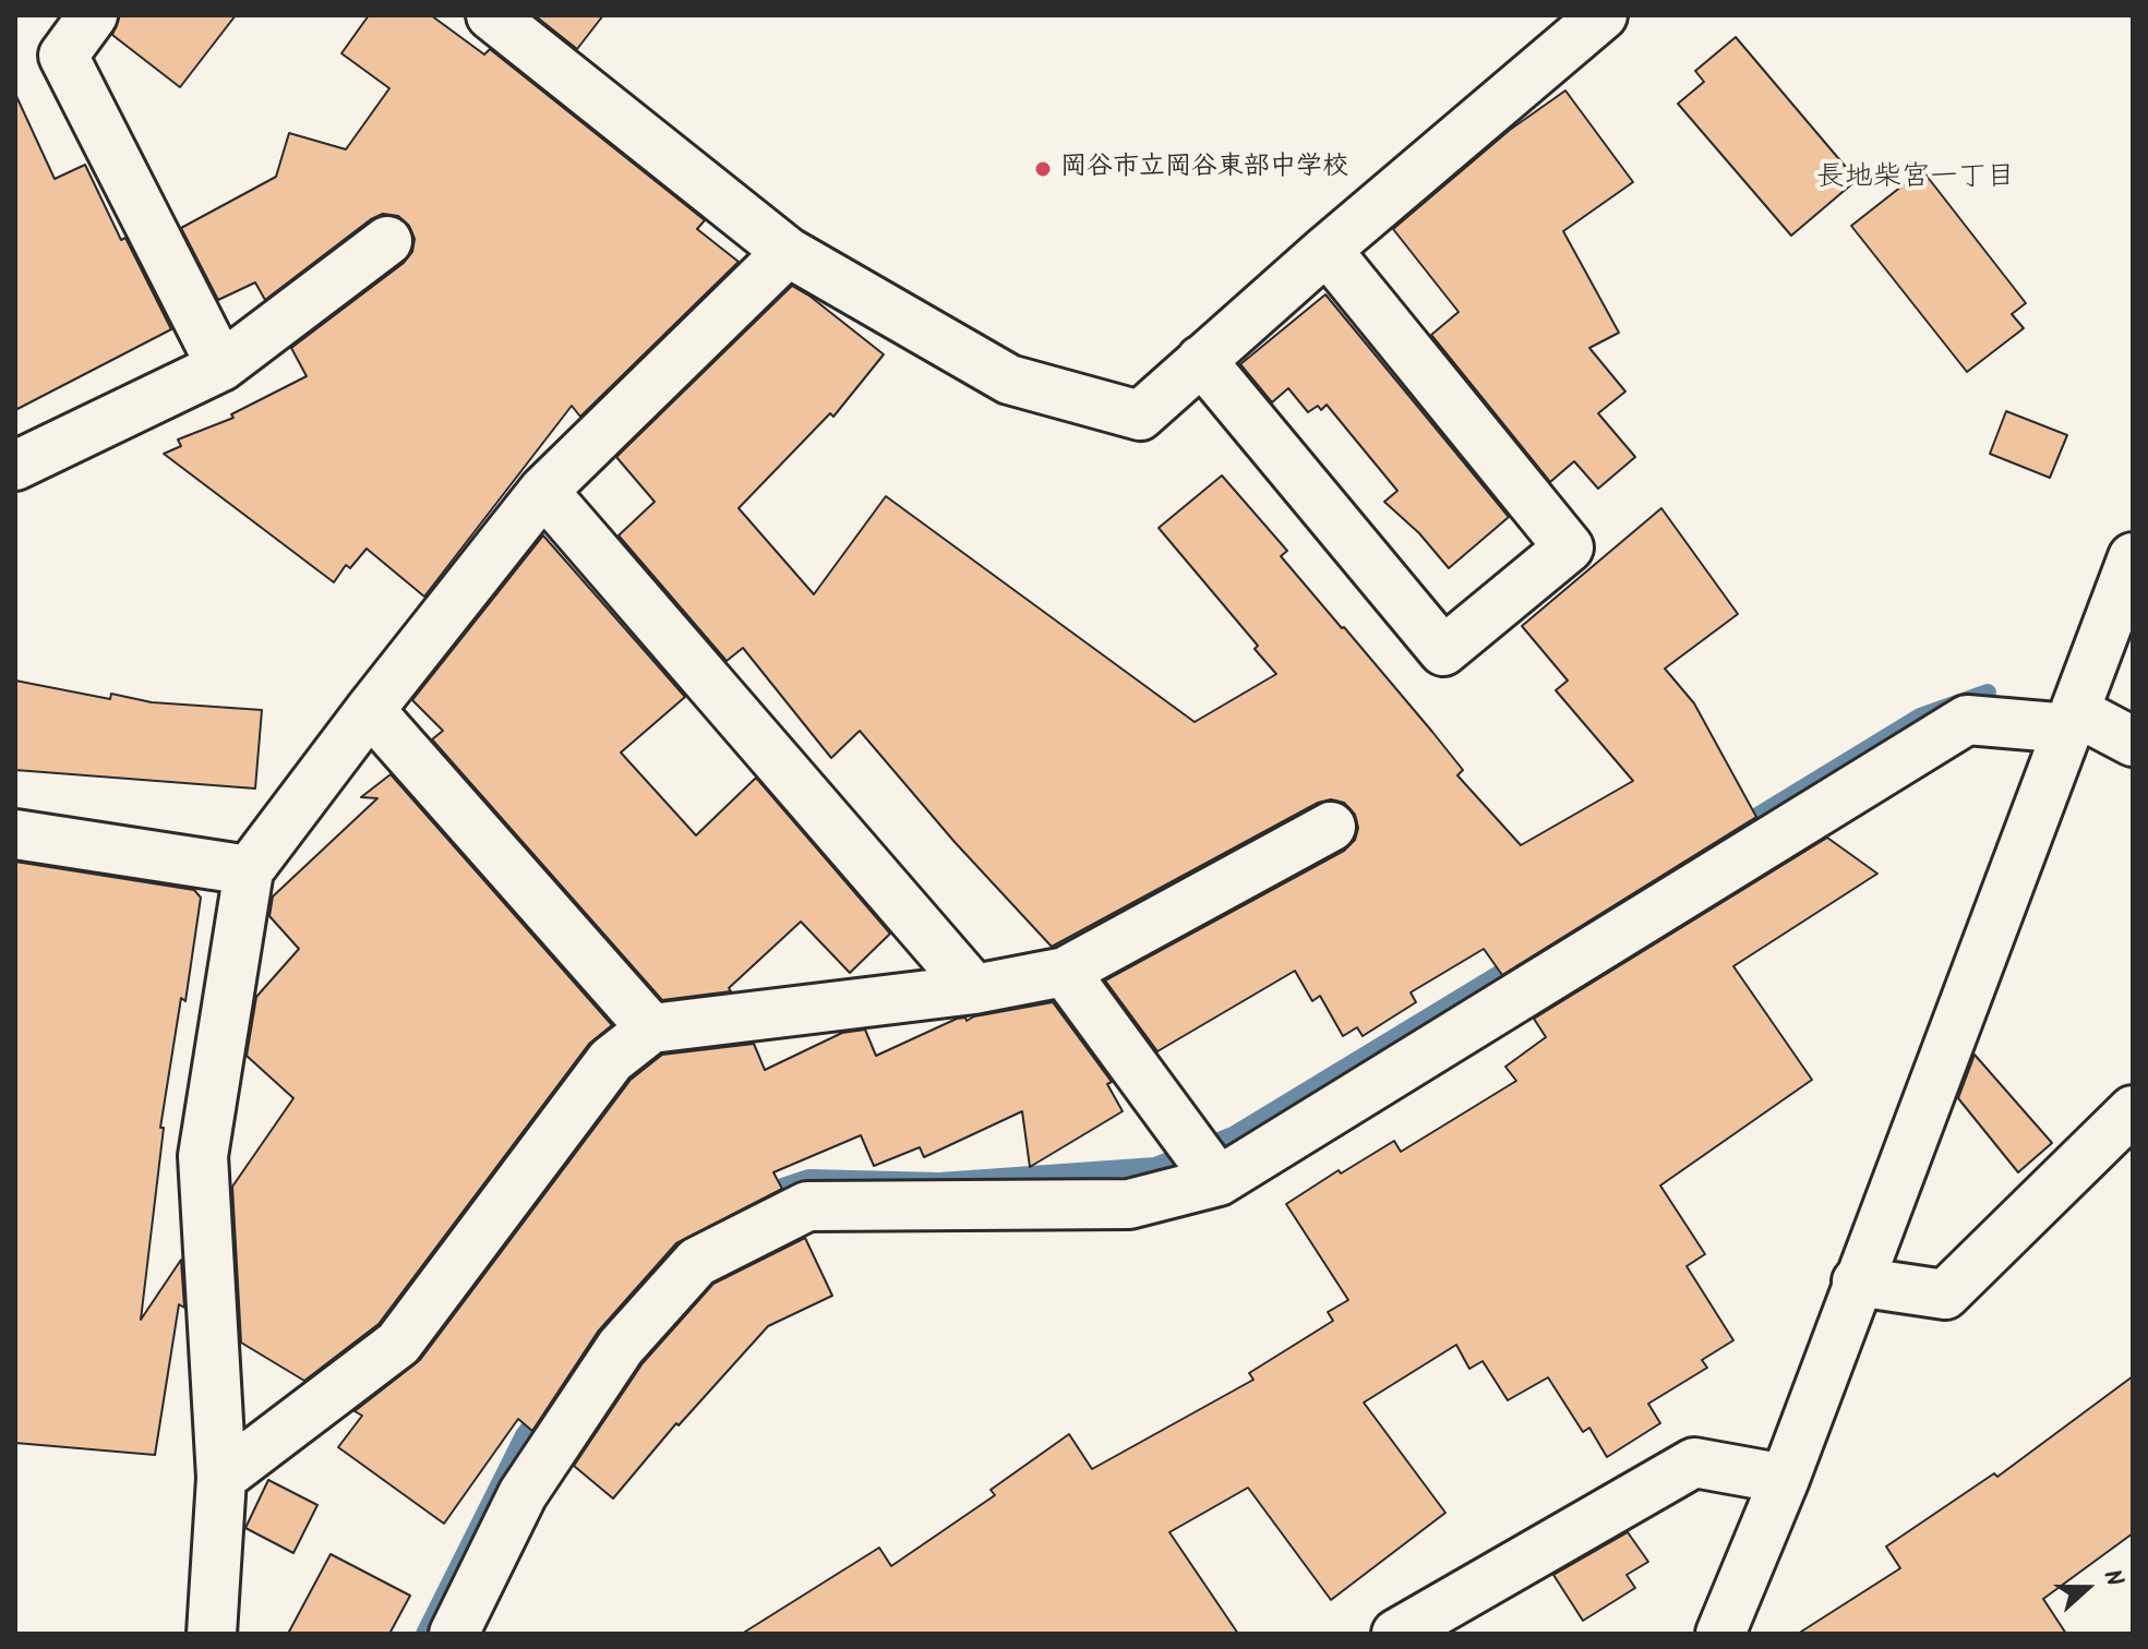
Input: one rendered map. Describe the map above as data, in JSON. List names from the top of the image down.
{
  "districts": ["長地柴宮一丁目"],
  "places": ["岡谷市立岡谷東部中学校"],
  "north": "right"
}
